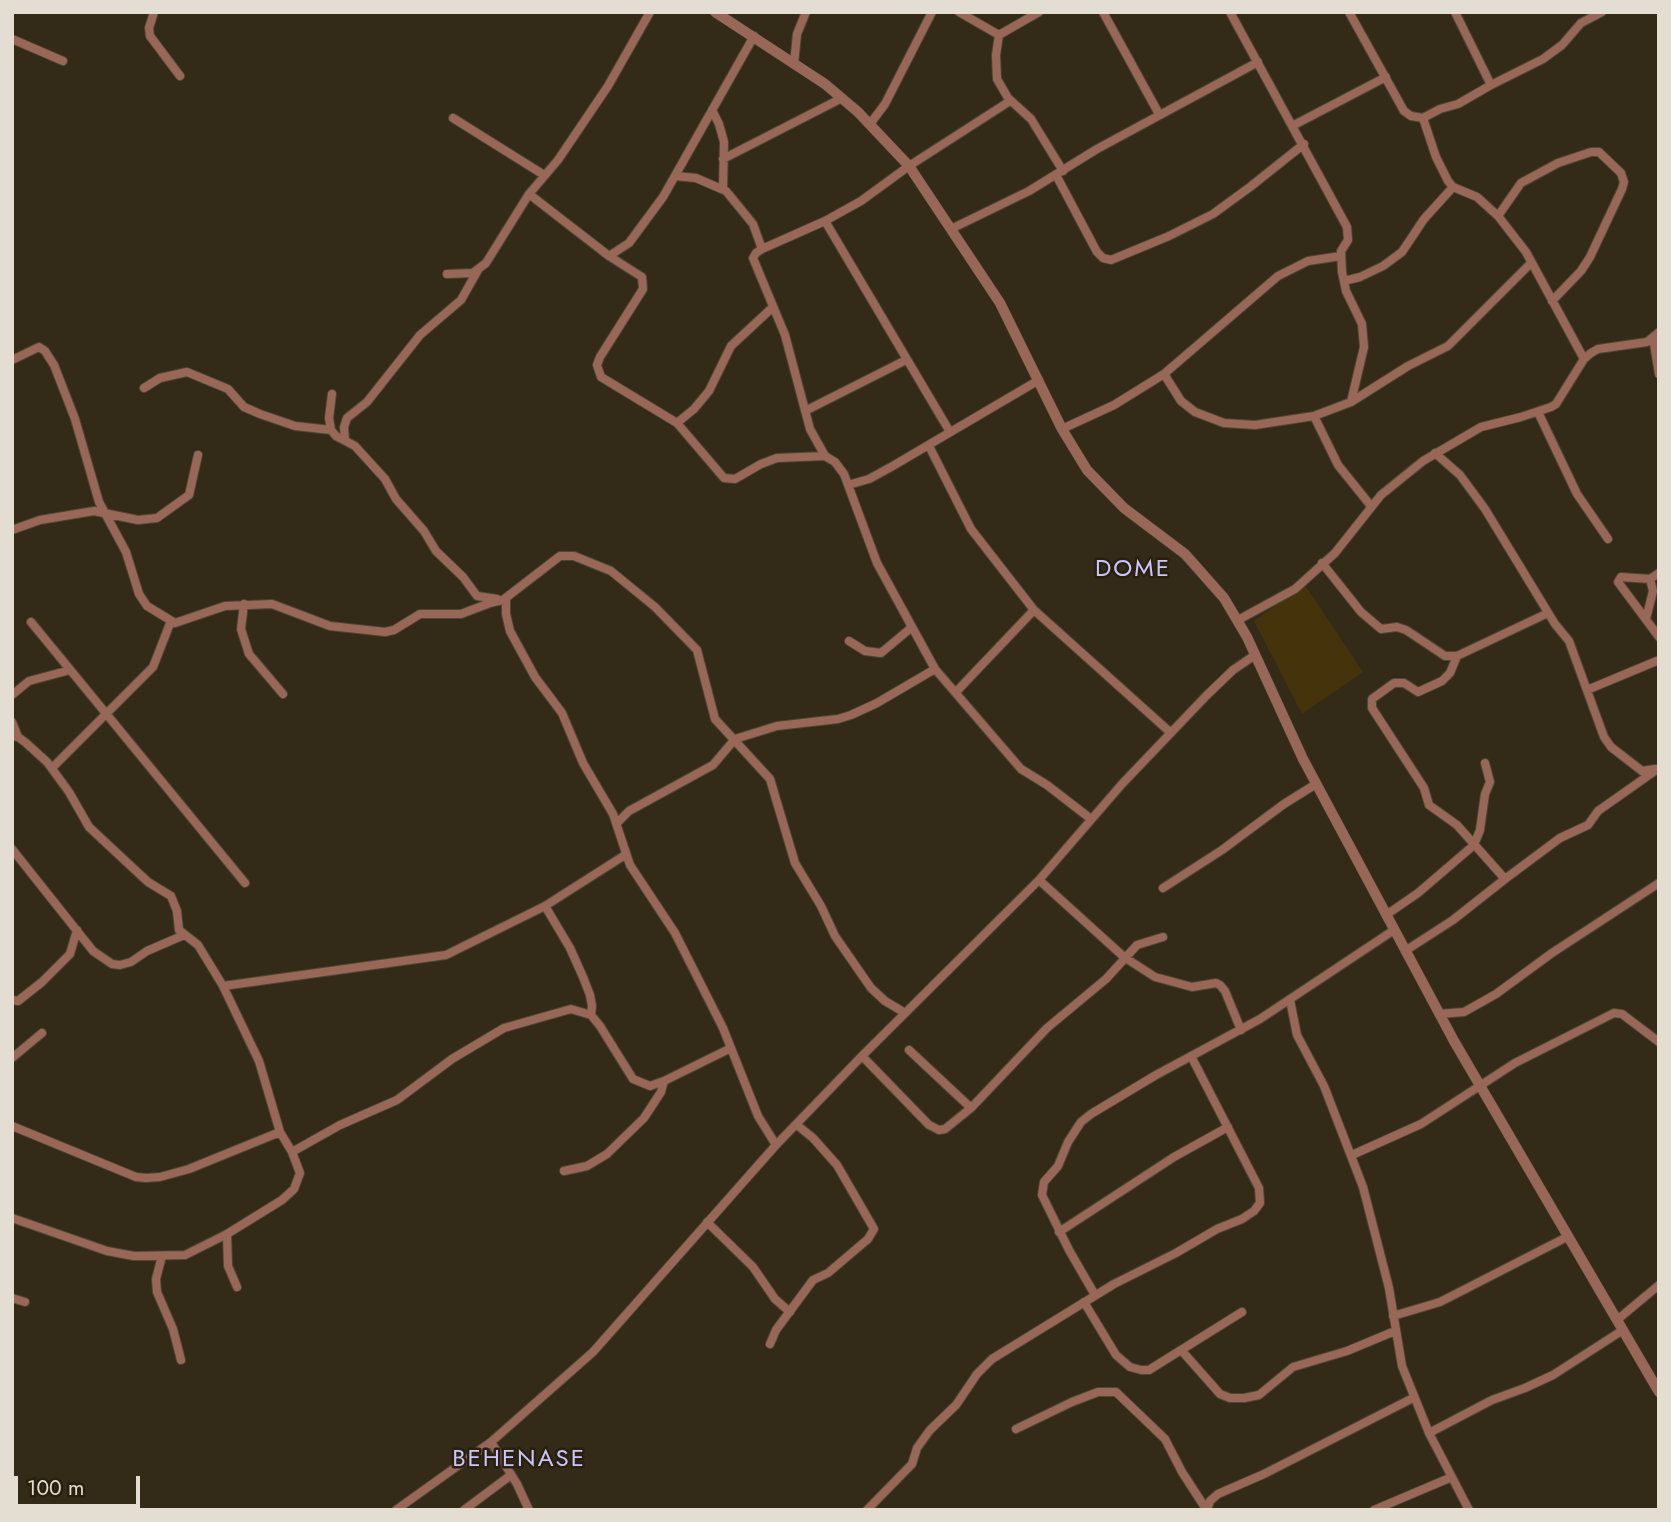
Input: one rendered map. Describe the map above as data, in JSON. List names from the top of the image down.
{
  "districts": ["DOME", "BEHENASE"],
  "scale_bar": "100 m"
}
